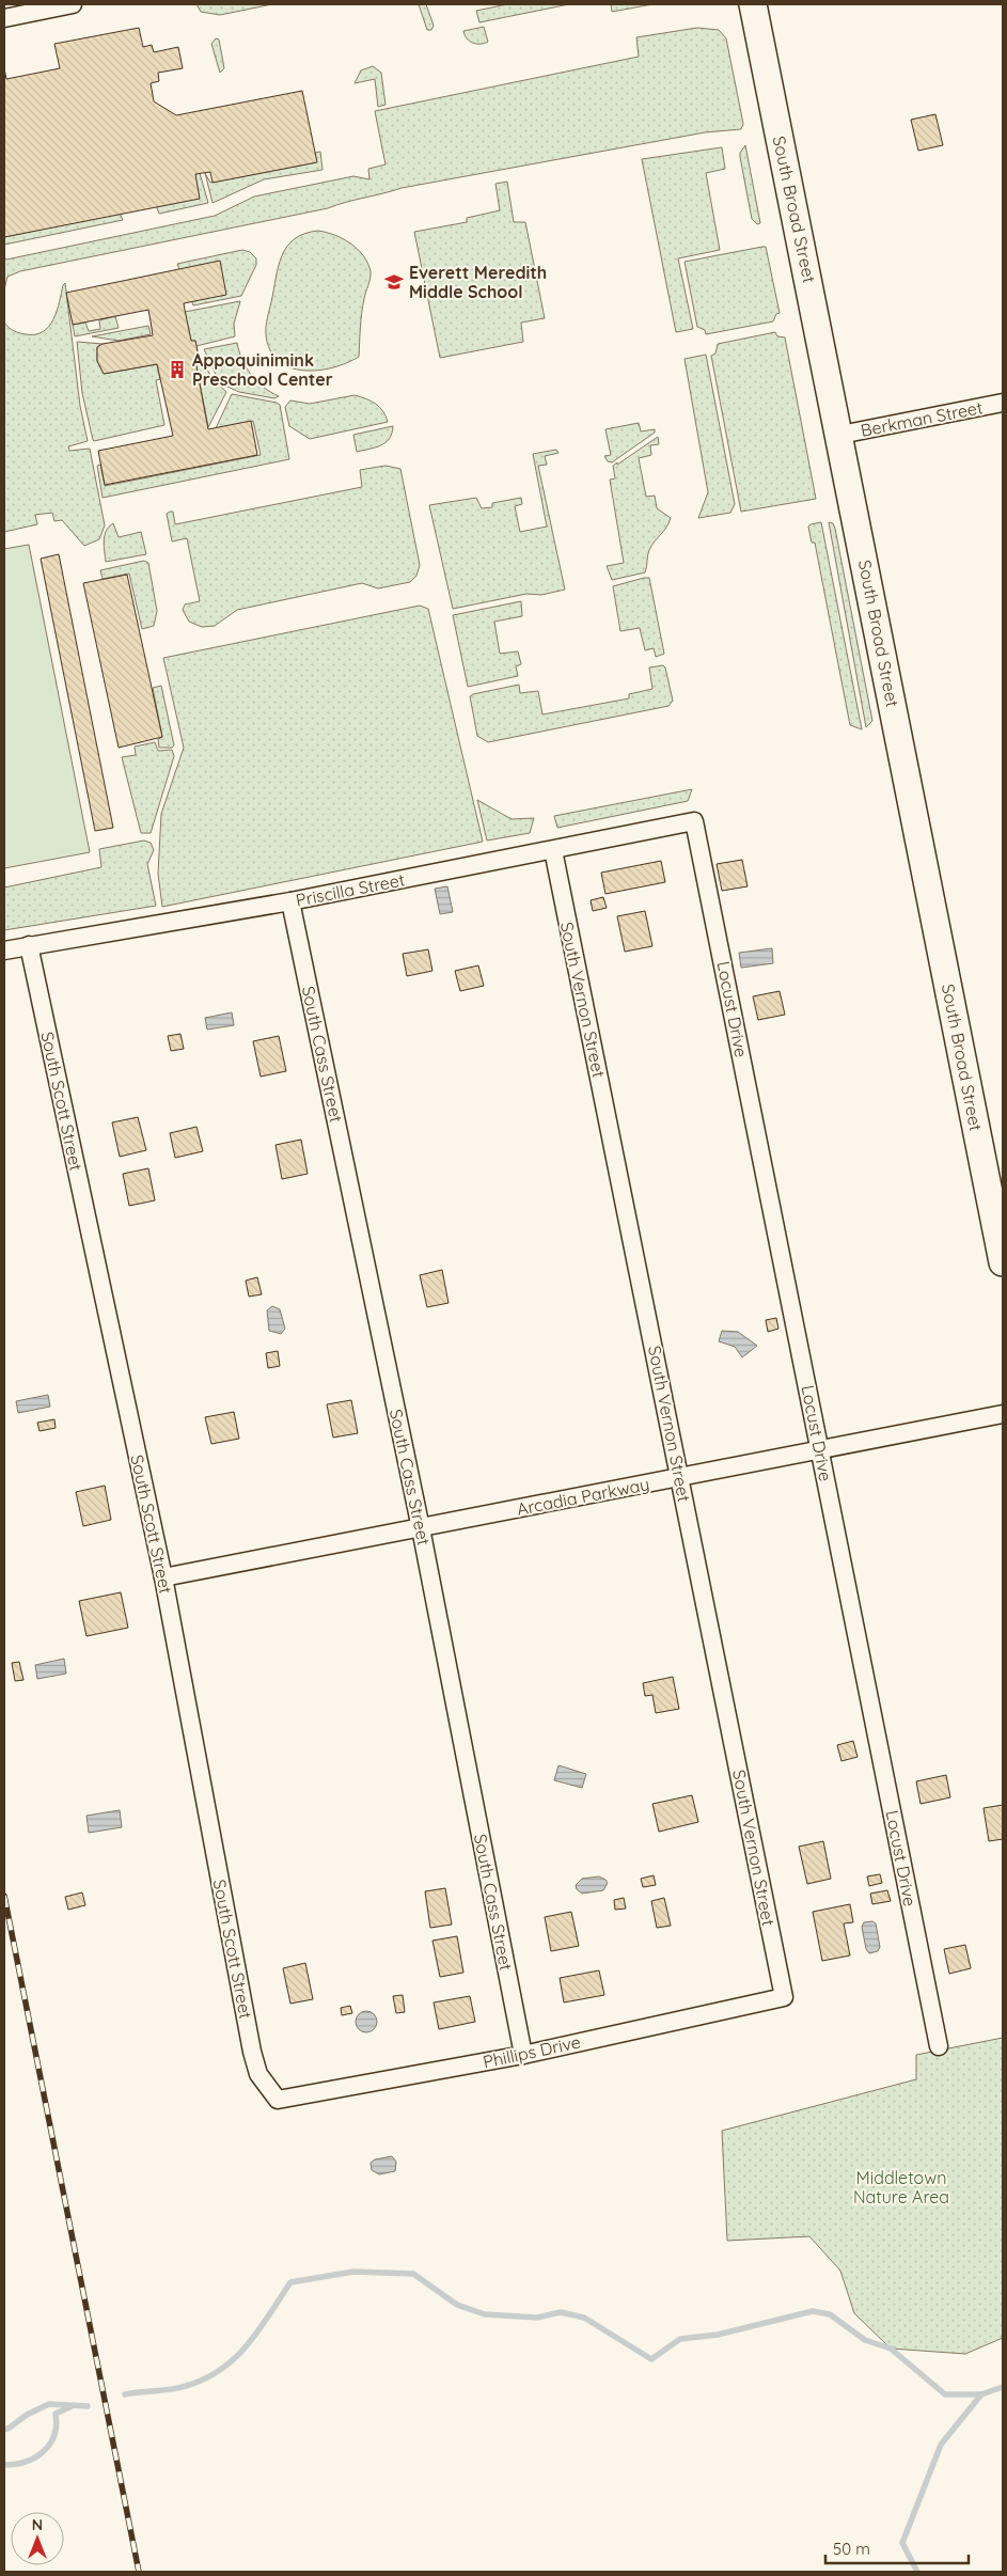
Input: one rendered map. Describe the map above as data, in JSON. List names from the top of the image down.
{
  "streets": {
    "main road": ["South Broad Street"],
    "street": [
      "Berkman Street",
      "Priscilla Street",
      "South Vernon Street",
      "Locust Drive",
      "South Cass Street",
      "South Scott Street",
      "Arcadia Parkway",
      "Phillips Drive"
    ]
  },
  "crossings": [
    ["South Broad Street", "Berkman Street"],
    ["Priscilla Street", "South Vernon Street"],
    ["Priscilla Street", "Locust Drive"],
    ["Priscilla Street", "South Cass Street"],
    ["Priscilla Street", "South Scott Street"],
    ["South Vernon Street", "Arcadia Parkway"],
    ["South Vernon Street", "Phillips Drive"],
    ["Locust Drive", "Arcadia Parkway"],
    ["South Cass Street", "Arcadia Parkway"],
    ["South Cass Street", "Phillips Drive"],
    ["South Scott Street", "Arcadia Parkway"],
    ["South Scott Street", "Phillips Drive"]
  ],
  "parks": ["Middletown Nature Area"],
  "places": {
    "school or university": ["Everett Meredith Middle School"],
    "building": ["Appoquinimink Preschool Center"]
  },
  "scale_bar": "50 m",
  "north": "top"
}
